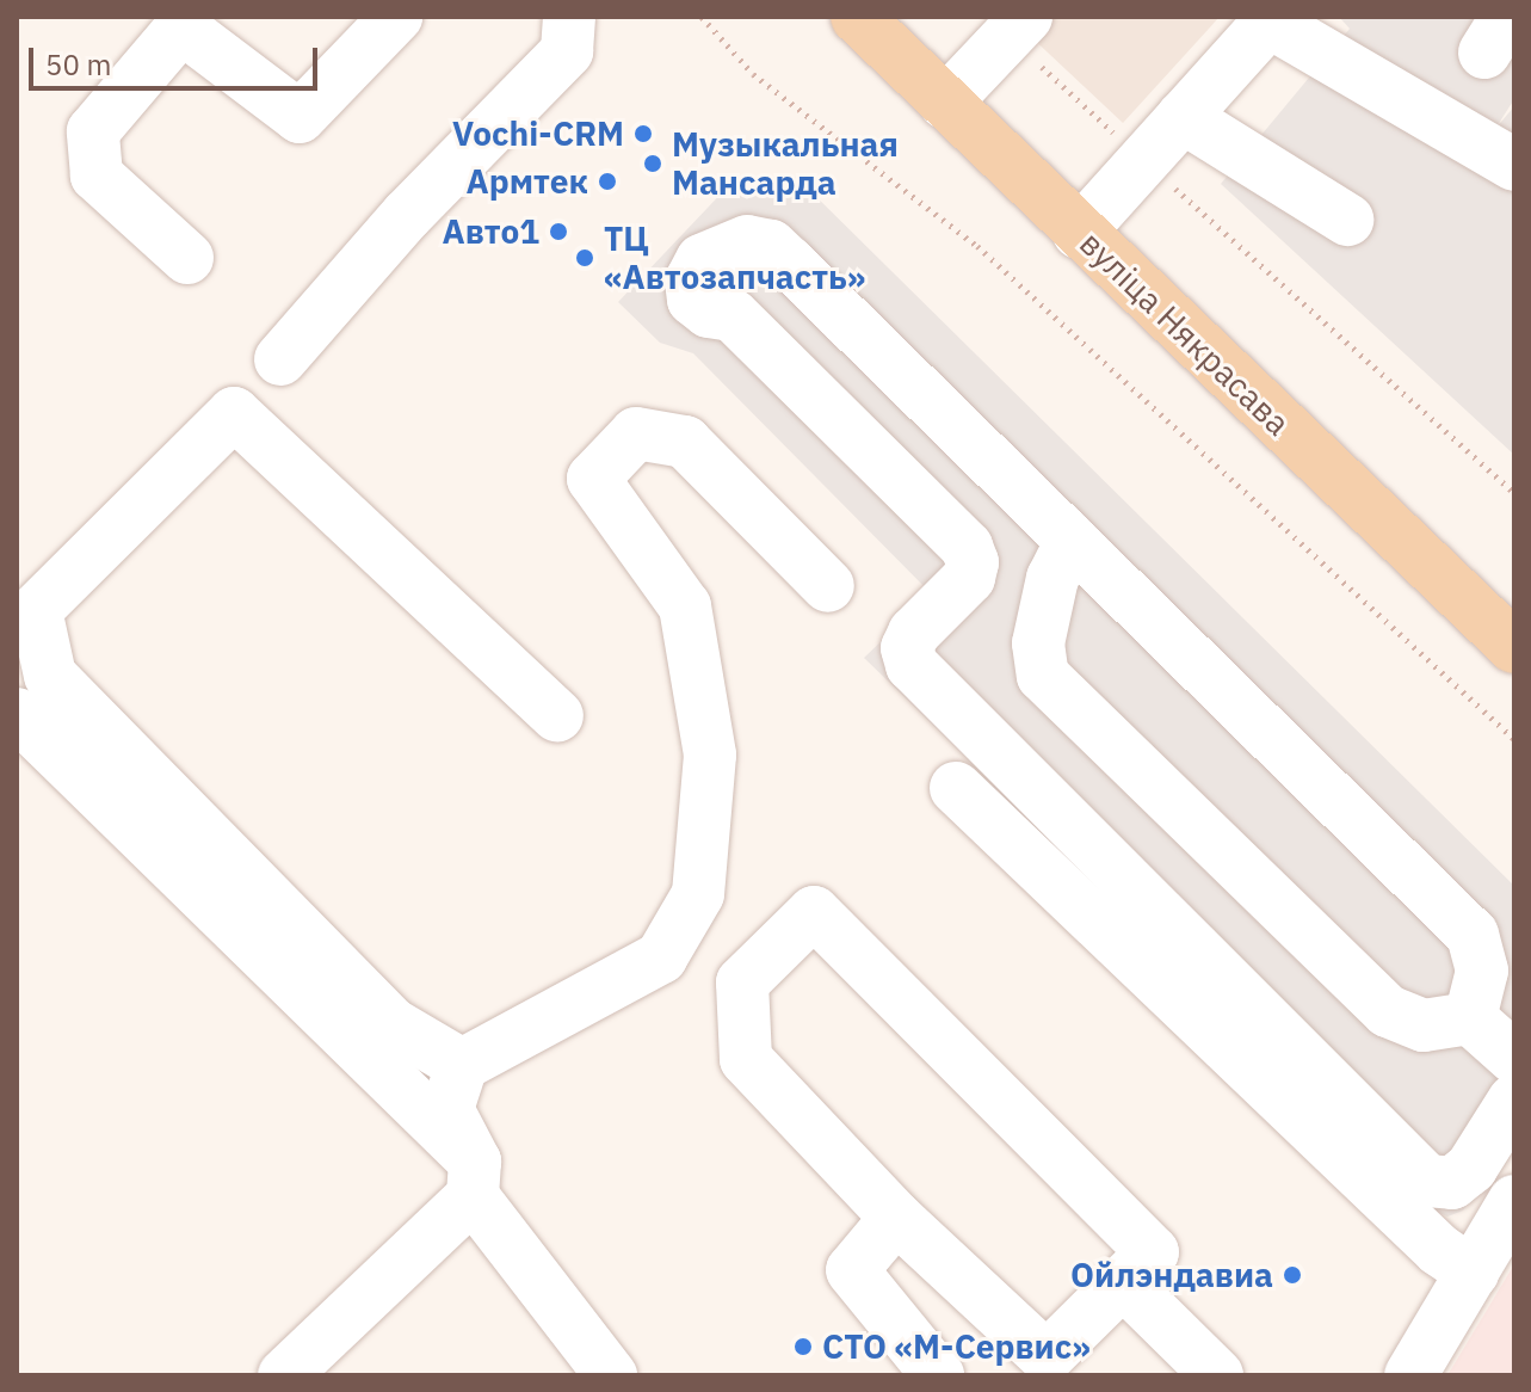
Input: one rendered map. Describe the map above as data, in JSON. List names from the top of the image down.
{
  "streets": {
    "main road": ["вуліца Някрасава"]
  },
  "places": [
    "Vochi-CRM",
    "Музыкальная Мансарда",
    "Армтек",
    "Авто1",
    "ТЦ «Автозапчасть»",
    "Ойлэндавиа",
    "СТО «М-Сервис»"
  ],
  "scale_bar": "50 m"
}
